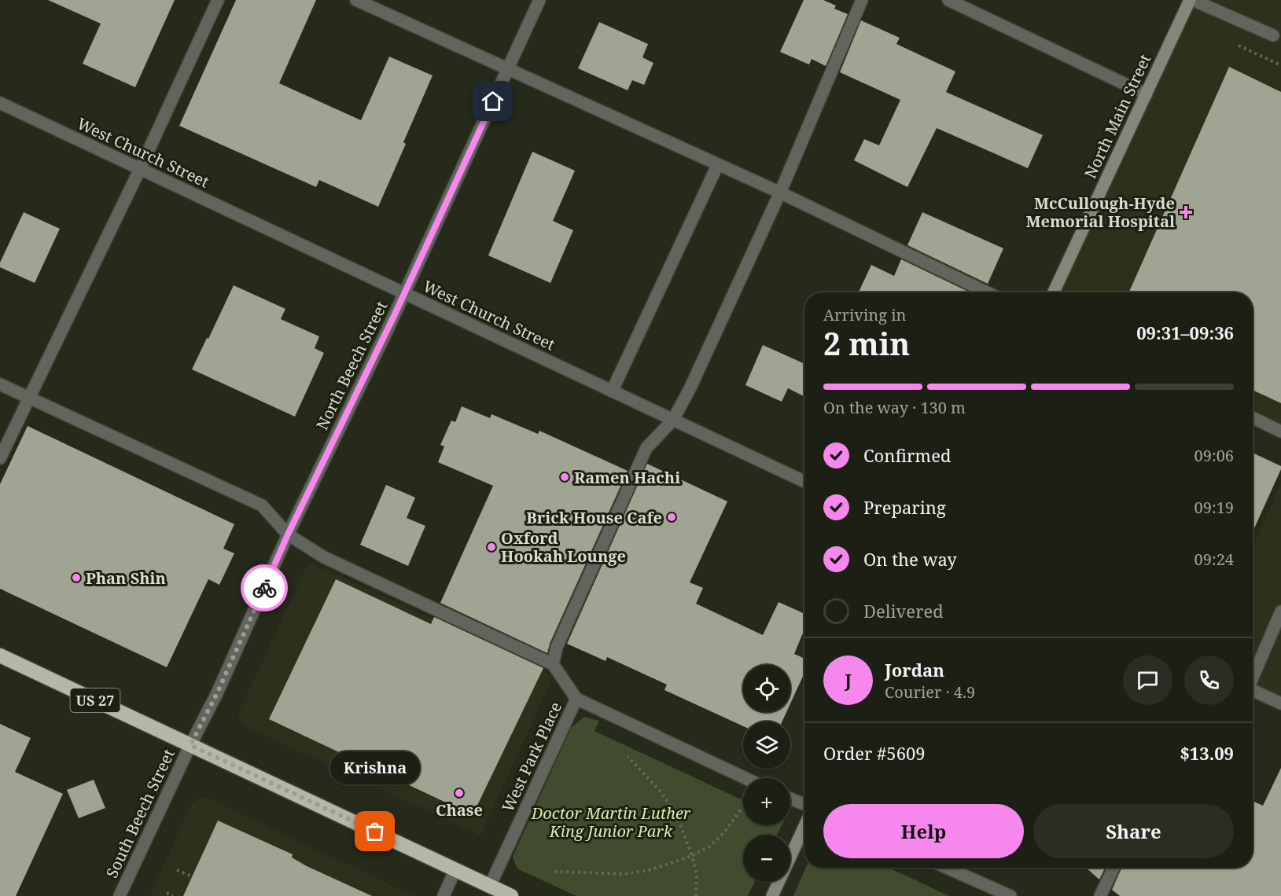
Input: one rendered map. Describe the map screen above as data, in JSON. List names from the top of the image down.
{
  "streets": {
    "highway": ["US 27"],
    "main road": ["North Main Street"],
    "street": [
      "West Church Street",
      "North Beech Street",
      "West Park Place",
      "South Beech Street"
    ]
  },
  "crossings": [
    ["West Church Street", "North Beech Street"],
    ["North Beech Street", "US 27"],
    ["North Beech Street", "South Beech Street"],
    ["US 27", "West Park Place"],
    ["US 27", "South Beech Street"]
  ],
  "parks": ["Doctor Martin Luther King Junior Park"],
  "places": {
    "health": ["McCullough-Hyde Memorial Hospital"],
    "other": [
      "Ramen Hachi",
      "Brick House Cafe",
      "Oxford Hookah Lounge",
      "Phan Shin",
      "Chase",
      "Krishna"
    ]
  },
  "page": {
    "heading": ["2 min", "Arriving in", "09:31–09:36"],
    "panel": [
      "Jordan",
      "Courier · 4.9",
      "Order #5609",
      "$13.09"
    ],
    "bar": "On the way · 130 m",
    "list": [
      ["Confirmed", "09:06"],
      ["Preparing", "09:19"],
      ["On the way", "09:24"],
      "Delivered"
    ],
    "round": "J",
    "map_buttons": ["+", "−"],
    "bubble": "Krishna",
    "buttons": ["Help", "Share"]
  }
}
